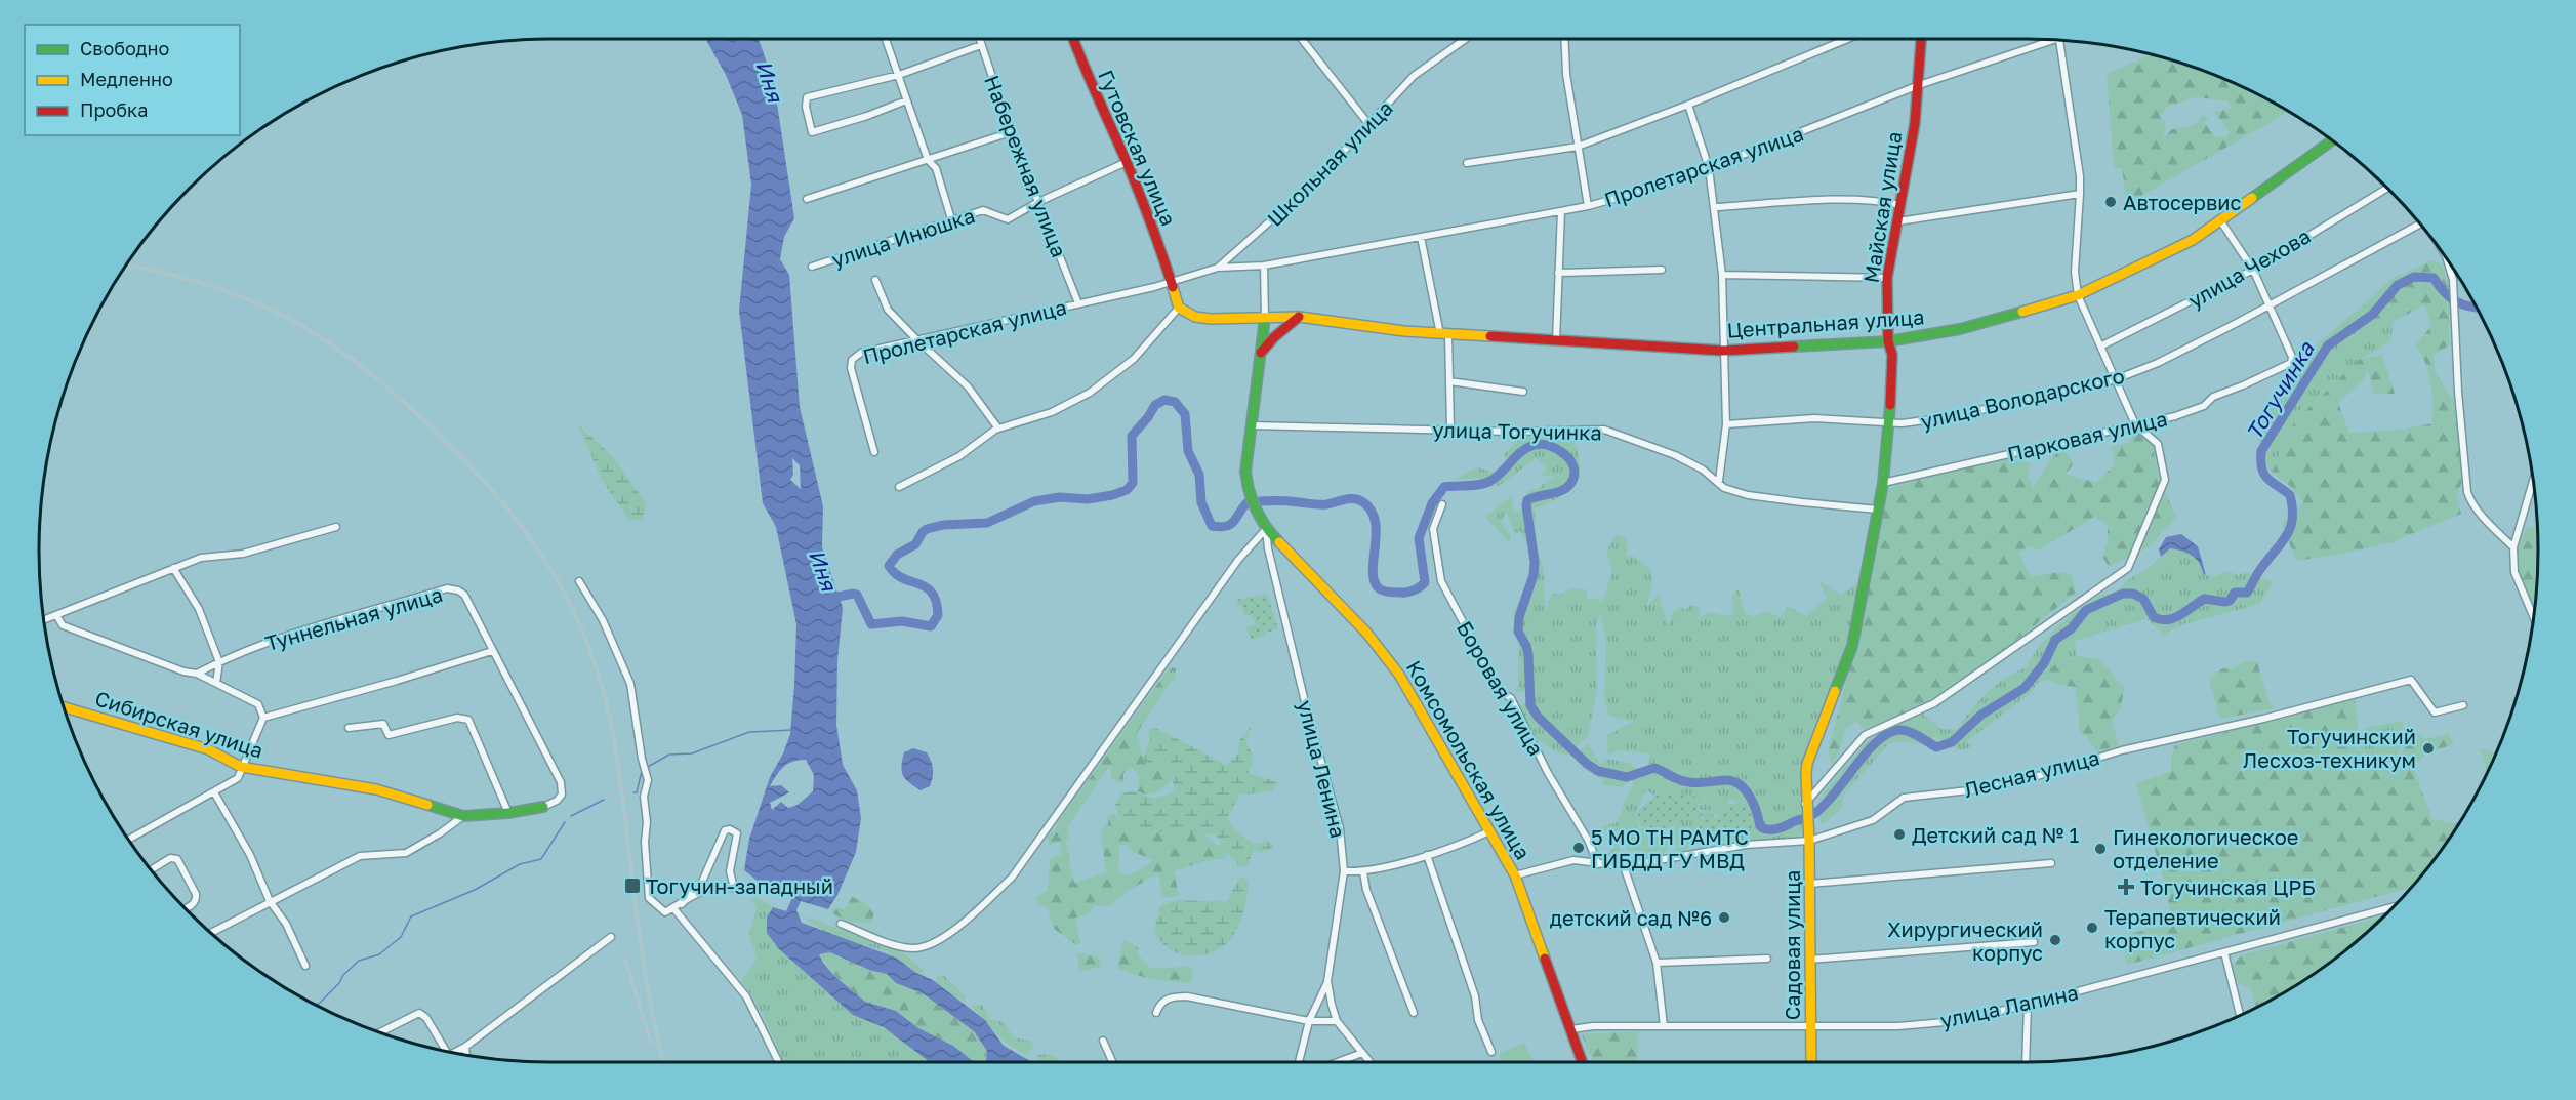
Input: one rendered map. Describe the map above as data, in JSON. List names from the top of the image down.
{
  "streets": {
    "main road": [
      "Гутовская улица",
      "Майская улица",
      "Центральная улица",
      "Сибирская улица",
      "Комсомольская улица",
      "Садовая улица"
    ],
    "street": [
      "Школьная улица",
      "Набережная улица",
      "Пролетарская улица",
      "улица Инюшка",
      "улица Чехова",
      "улица Володарского",
      "улица Тогучинка",
      "Парковая улица",
      "Туннельная улица",
      "Боровая улица",
      "улица Ленина",
      "Лесная улица",
      "улица Лапина"
    ]
  },
  "crossings": [
    ["Гутовская улица", "Школьная улица"],
    ["Гутовская улица", "Пролетарская улица"],
    ["Гутовская улица", "улица Инюшка"],
    ["Гутовская улица", "Центральная улица"],
    ["Школьная улица", "Пролетарская улица"],
    ["Набережная улица", "Пролетарская улица"],
    ["Набережная улица", "улица Инюшка"],
    ["Пролетарская улица", "Майская улица"],
    ["Пролетарская улица", "улица Инюшка"],
    ["Майская улица", "Центральная улица"],
    ["Майская улица", "улица Володарского"],
    ["Майская улица", "улица Тогучинка"],
    ["Майская улица", "Парковая улица"],
    ["Майская улица", "Садовая улица"],
    ["Центральная улица", "Комсомольская улица"],
    ["улица Володарского", "Парковая улица"],
    ["улица Тогучинка", "Комсомольская улица"],
    ["Туннельная улица", "Сибирская улица"],
    ["Боровая улица", "Лесная улица"],
    ["Комсомольская улица", "улица Ленина"],
    ["Комсомольская улица", "Лесная улица"],
    ["Комсомольская улица", "улица Лапина"],
    ["Лесная улица", "Садовая улица"],
    ["Садовая улица", "улица Лапина"]
  ],
  "water": ["Иня", "Тогучинка"],
  "places": {
    "other": [
      "Автосервис",
      "Тогучинский Лесхоз-техникум",
      "Детский сад № 1",
      "5 МО ТН РАМТС ГИБДД ГУ МВД",
      "Гинекологическое отделение",
      "детский сад №6",
      "Терапевтический корпус",
      "Хирургический корпус"
    ],
    "transit": ["Тогучин-западный"],
    "health": ["Тогучинская ЦРБ"]
  },
  "legend": ["Свободно", "Медленно", "Пробка"]
}
